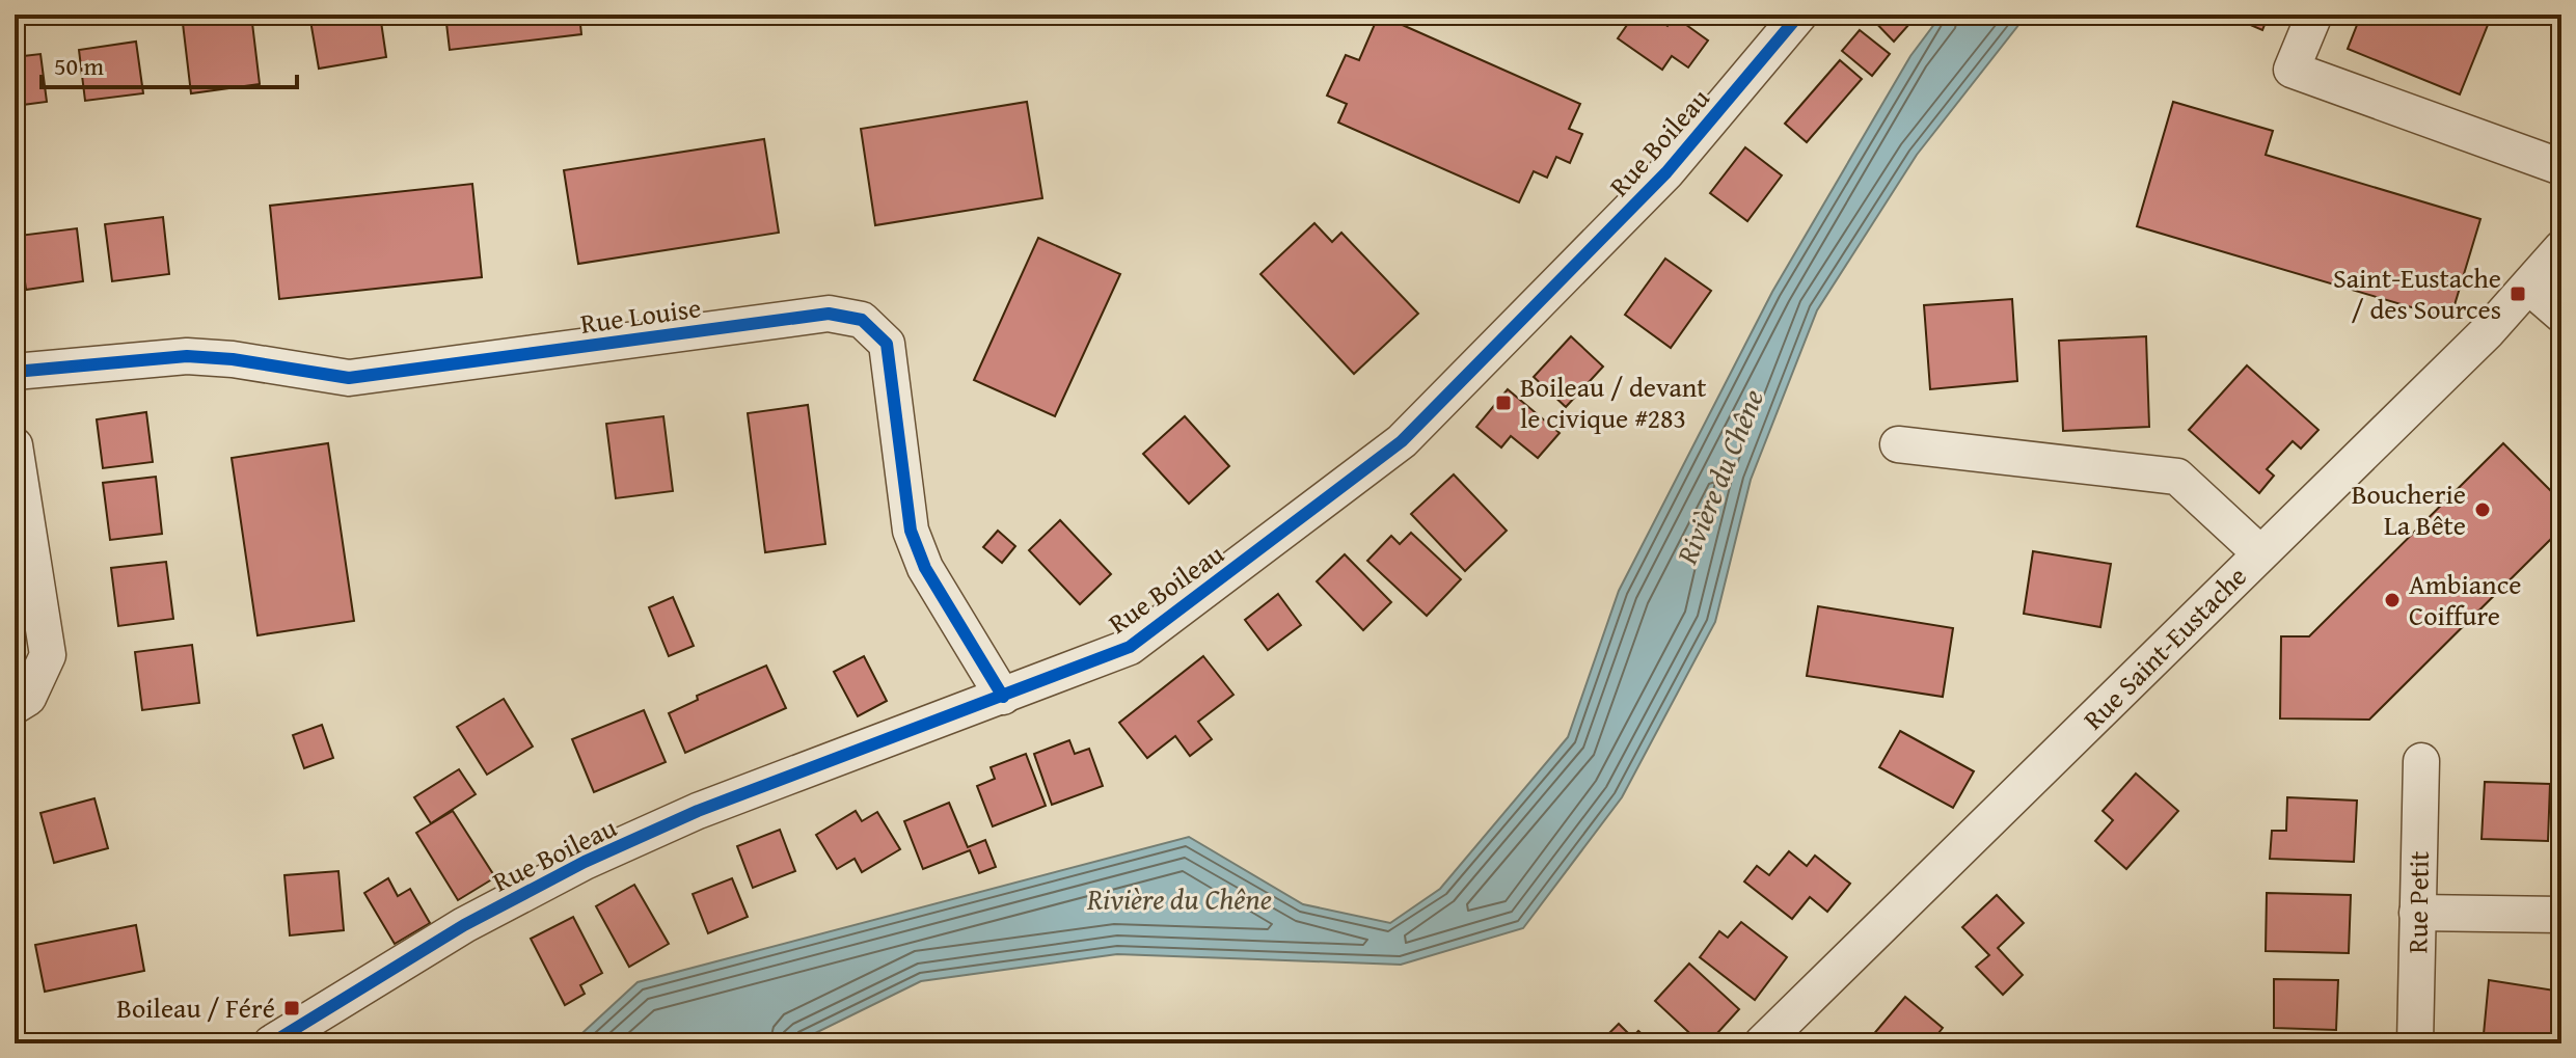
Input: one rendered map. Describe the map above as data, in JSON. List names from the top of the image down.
{
  "streets": {
    "street": [
      "Rue Boileau",
      "Rue Louise",
      "Rue Saint-Eustache",
      "Rue Petit"
    ]
  },
  "crossings": [
    ["Rue Boileau", "Rue Louise"]
  ],
  "water": ["Rivière du Chêne"],
  "places": {
    "transit": ["Saint-Eustache / des Sources", "Boileau / devant le civique #283", "Boileau / Féré"],
    "other": ["Boucherie La Bête", "Ambiance Coiffure"]
  },
  "scale_bar": "50 m"
}
